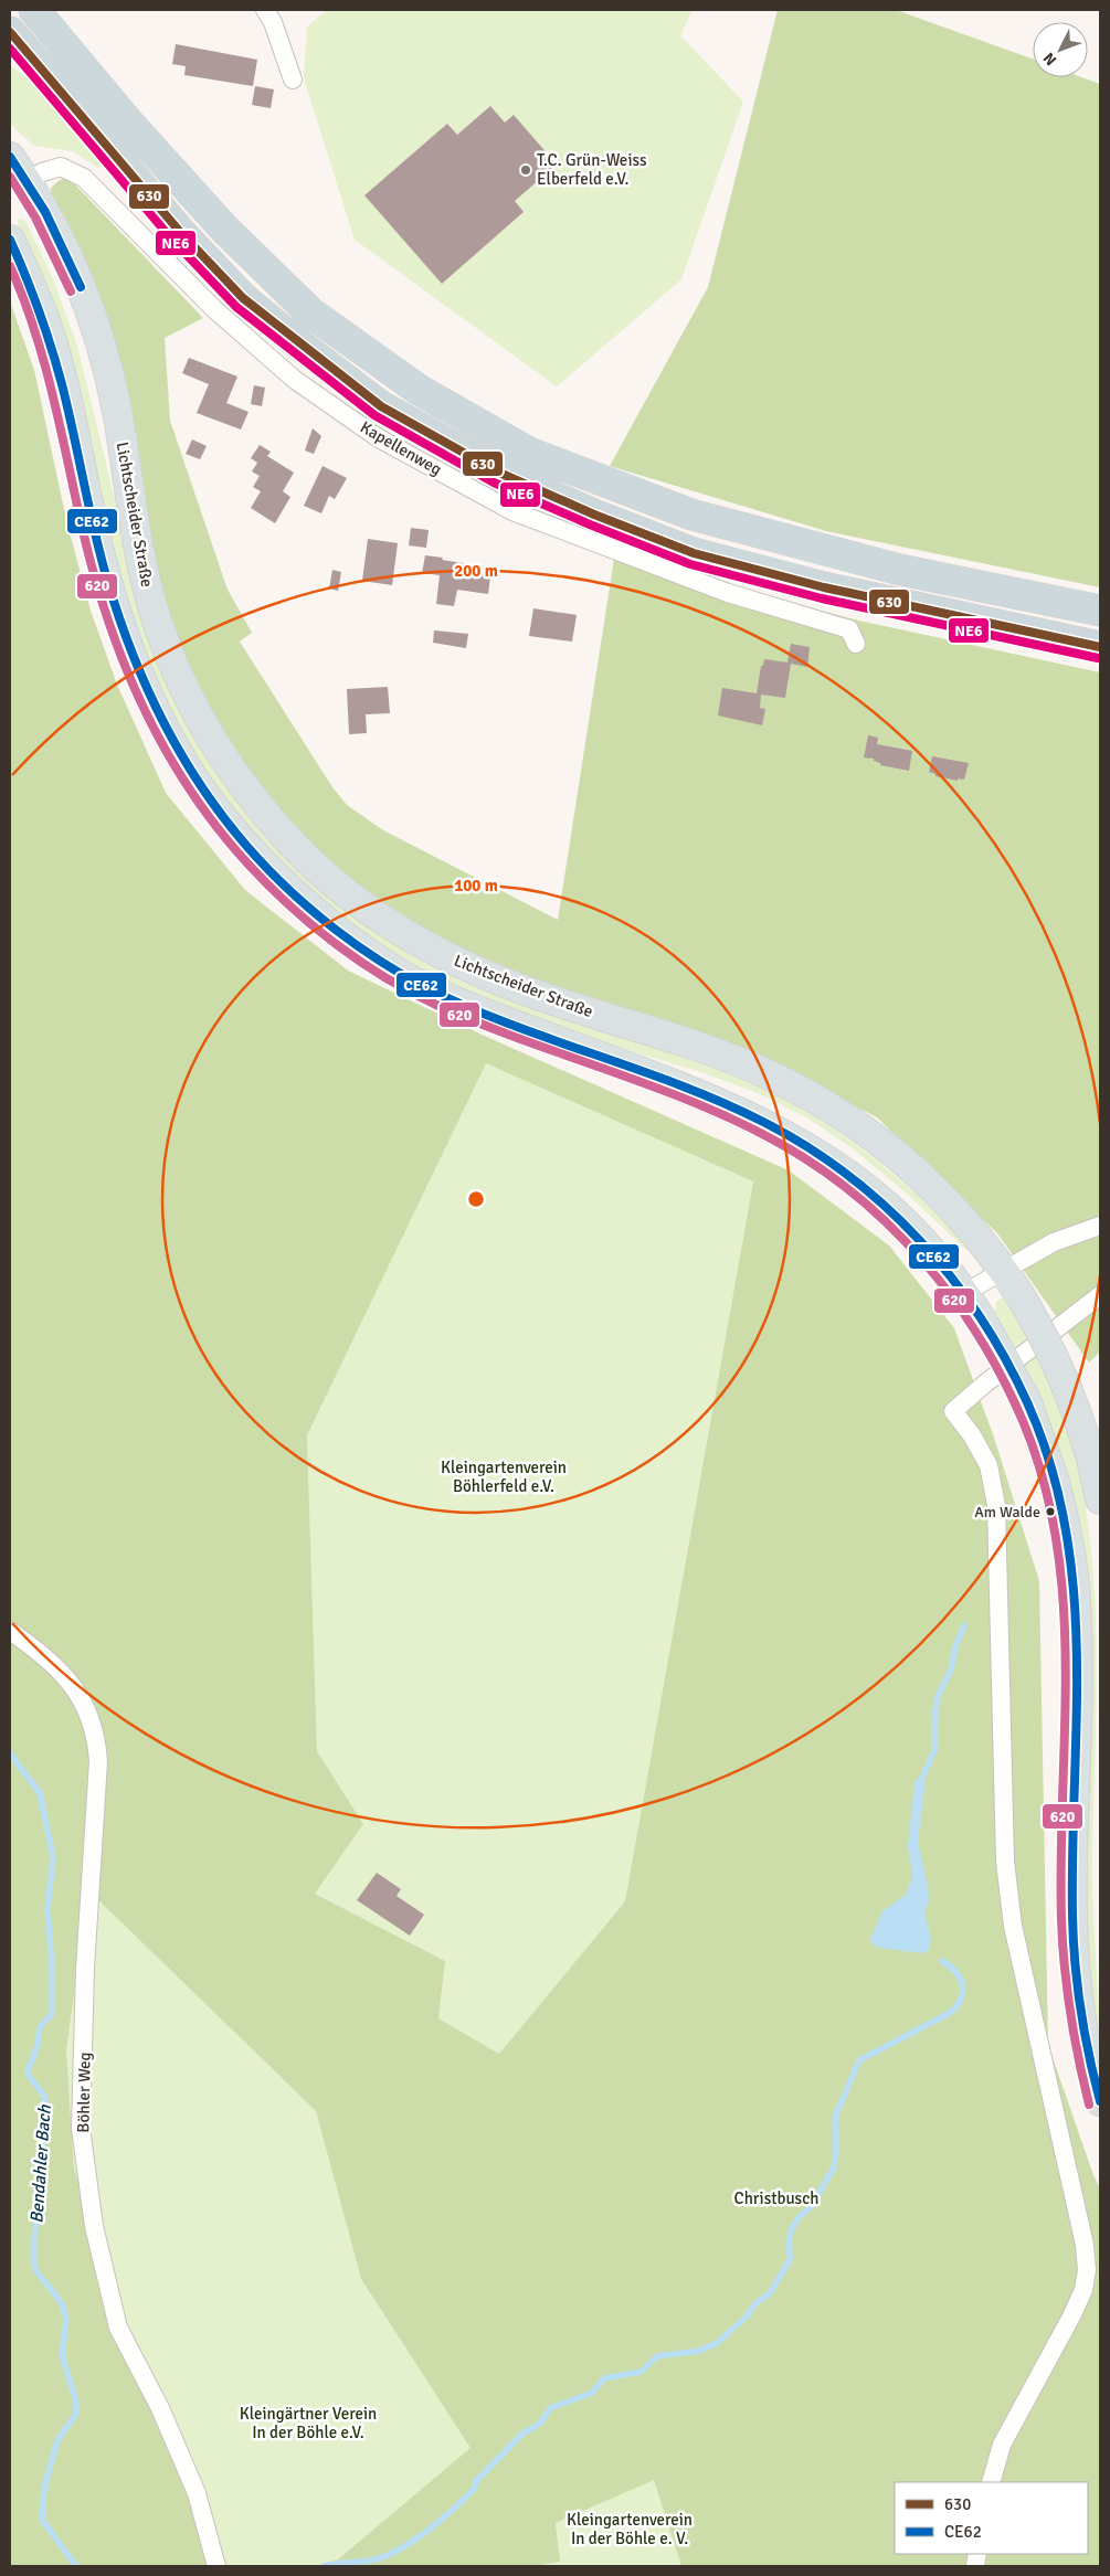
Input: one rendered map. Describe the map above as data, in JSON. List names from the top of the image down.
{
  "streets": {
    "main road": ["Lichtscheider Straße"],
    "street": ["Kapellenweg", "Böhler Weg"]
  },
  "crossings": [
    ["Kapellenweg", "Lichtscheider Straße"]
  ],
  "water": ["Bendahler Bach"],
  "parks": [
    "Kleingartenverein Böhlerfeld e.V.",
    "Christbusch",
    "Kleingärtner Verein In der Böhle e.V.",
    "Kleingartenverein In der Böhle e. V."
  ],
  "places": ["T.C. Grün-Weiss Elberfeld e.V.", "Am Walde"],
  "lines": [
    "transit line 630",
    "transit line NE6",
    "transit line CE62",
    "transit line 620"
  ],
  "legend": ["630", "CE62"],
  "north": "bottom left",
  "rings": ["200 m", "100 m"]
}
